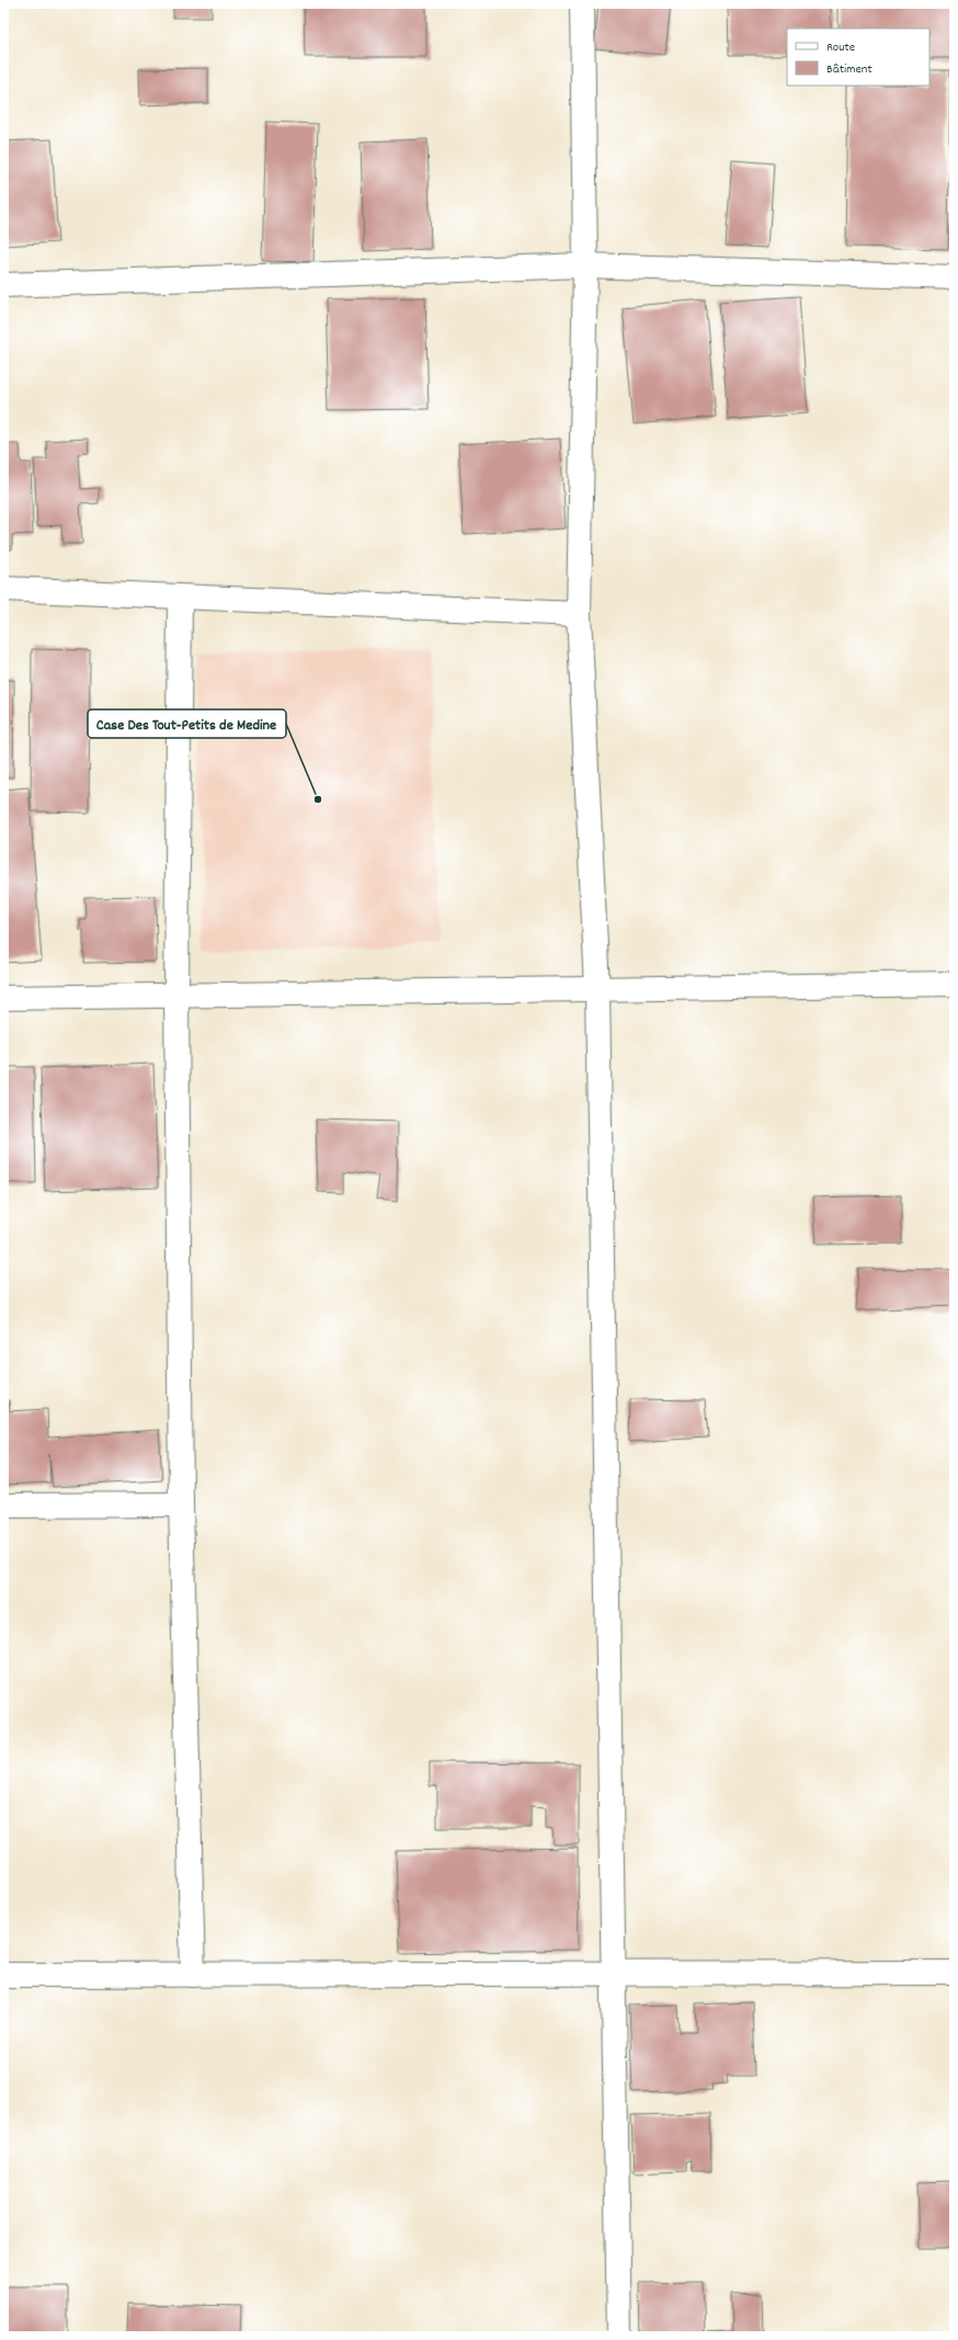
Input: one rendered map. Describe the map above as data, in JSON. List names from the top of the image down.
{
  "places": ["Case Des Tout-Petits de Medine"],
  "legend": ["Route", "Bâtiment"]
}
